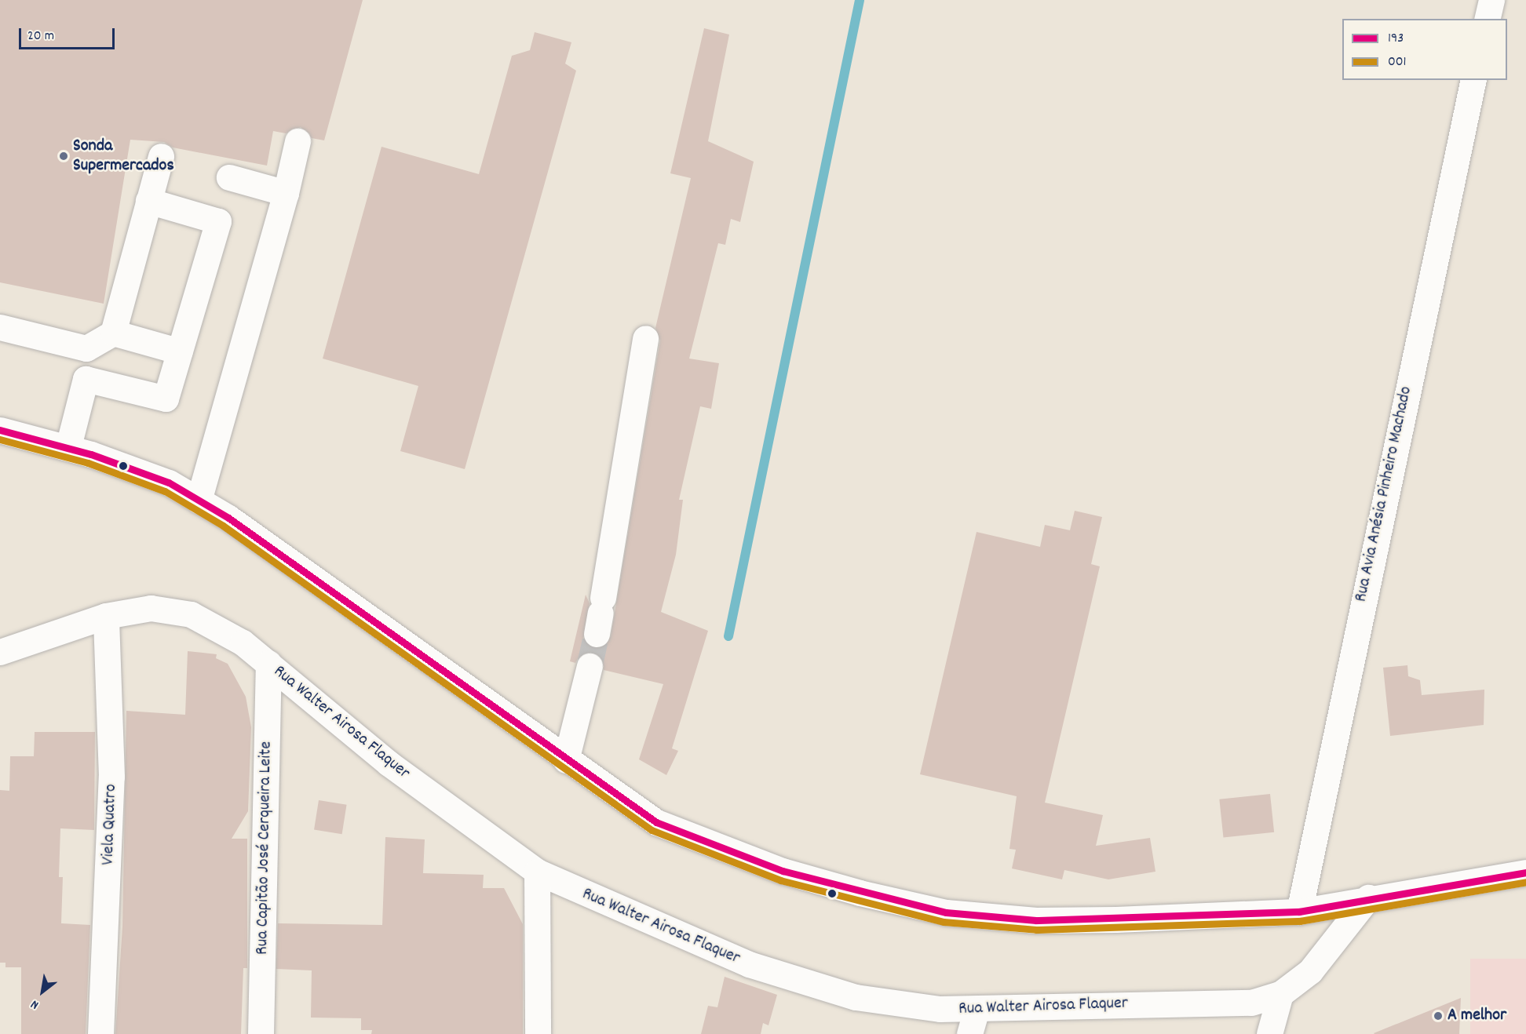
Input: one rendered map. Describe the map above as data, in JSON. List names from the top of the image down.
{
  "streets": {
    "street": [
      "Rua Avia Anésia Pinheiro Machado",
      "Rua Walter Airosa Flaquer",
      "Viela Quatro",
      "Rua Capitão José Cerqueira Leite"
    ]
  },
  "crossings": [
    ["Rua Walter Airosa Flaquer", "Viela Quatro"],
    ["Rua Walter Airosa Flaquer", "Rua Capitão José Cerqueira Leite"]
  ],
  "places": ["Sonda Supermercados", "A melhor"],
  "lines": ["transit line 193", "transit line 001"],
  "legend": ["193", "001"],
  "scale_bar": "20 m",
  "north": "bottom left"
}
